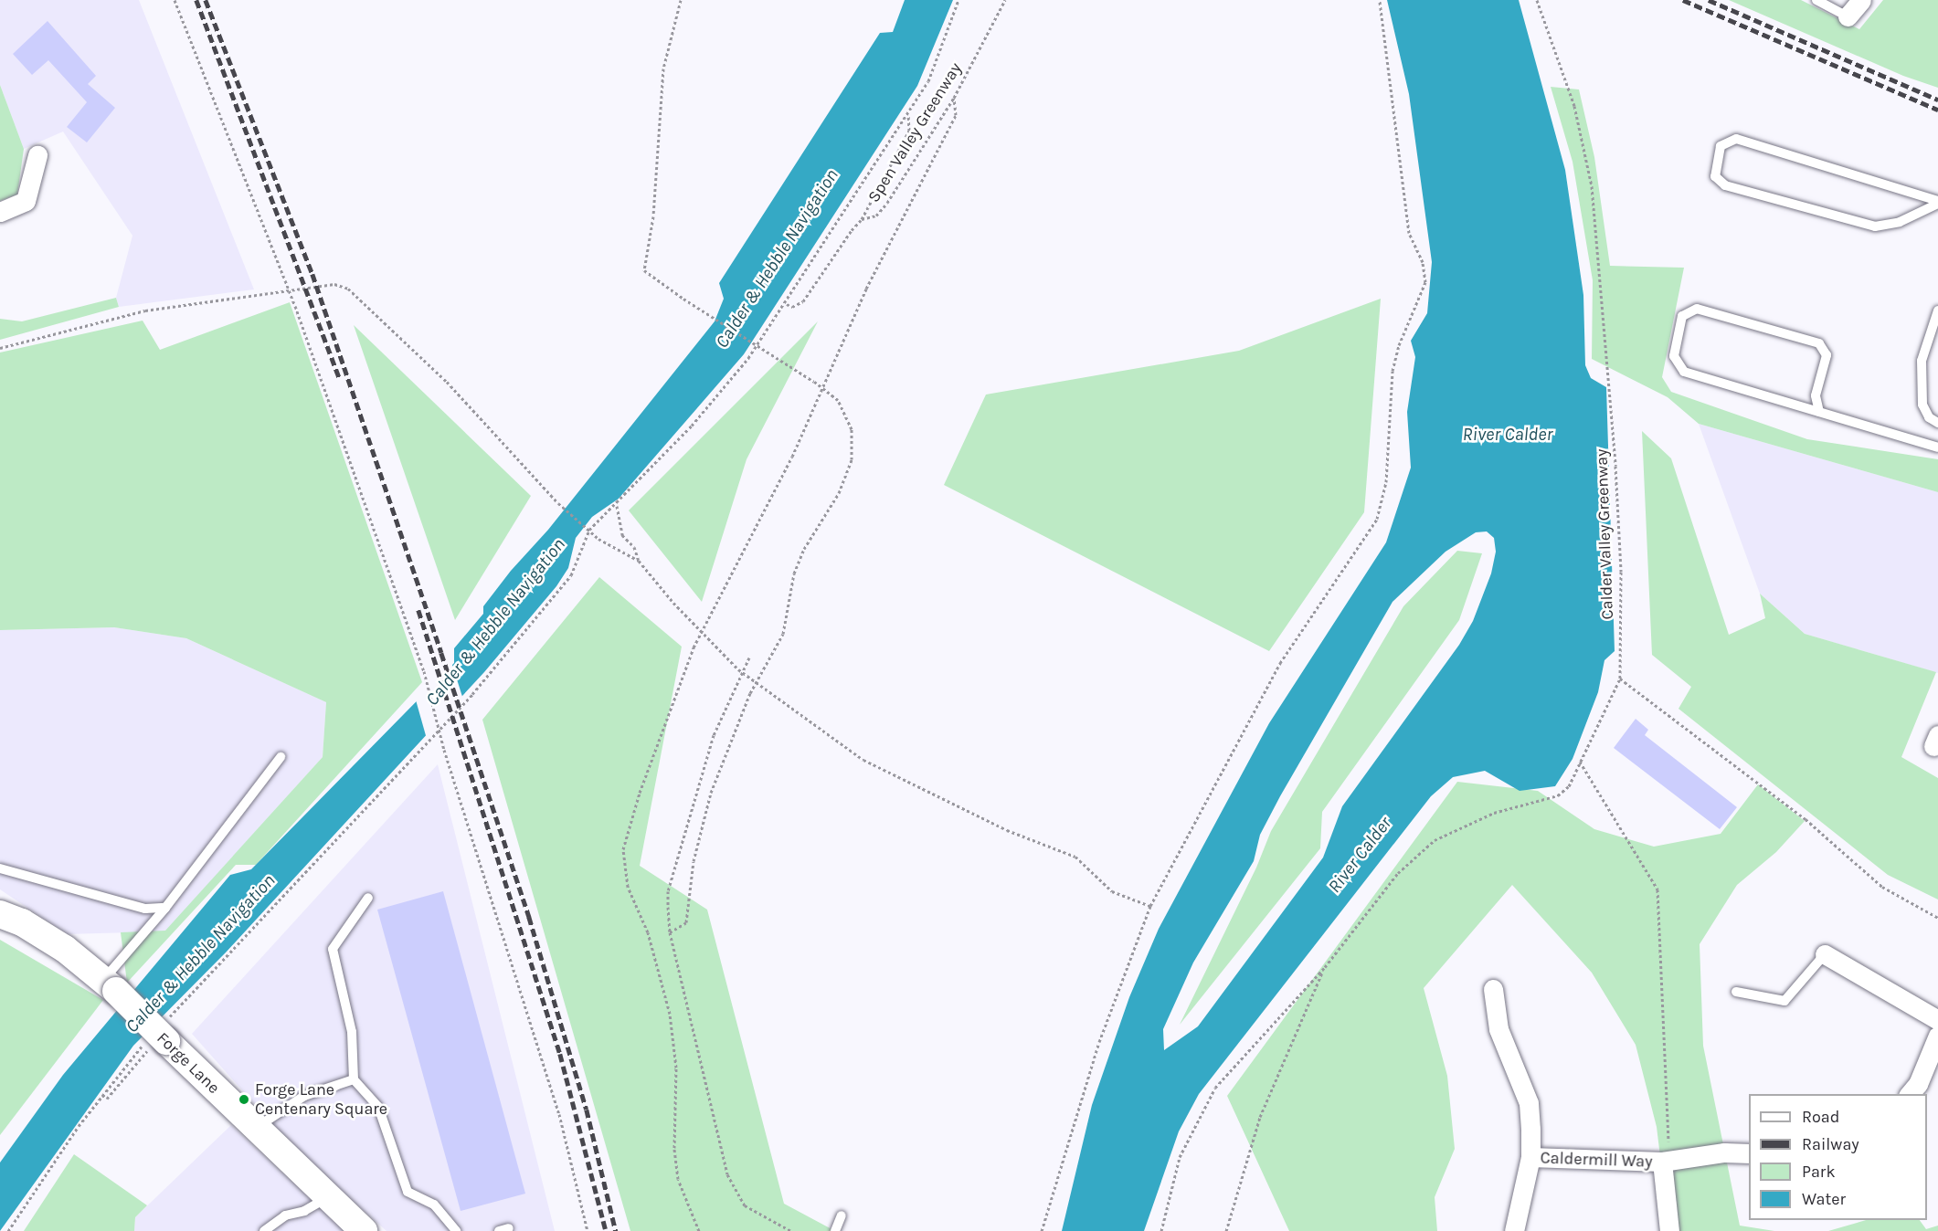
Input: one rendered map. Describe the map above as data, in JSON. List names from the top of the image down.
{
  "streets": {
    "street": ["Forge Lane", "Caldermill Way"],
    "path": ["Spen Valley Greenway", "Calder Valley Greenway"]
  },
  "water": ["Calder & Hebble Navigation", "River Calder"],
  "places": ["Forge Lane Centenary Square"],
  "legend": [
    "Road",
    "Railway",
    "Park",
    "Water"
  ]
}
